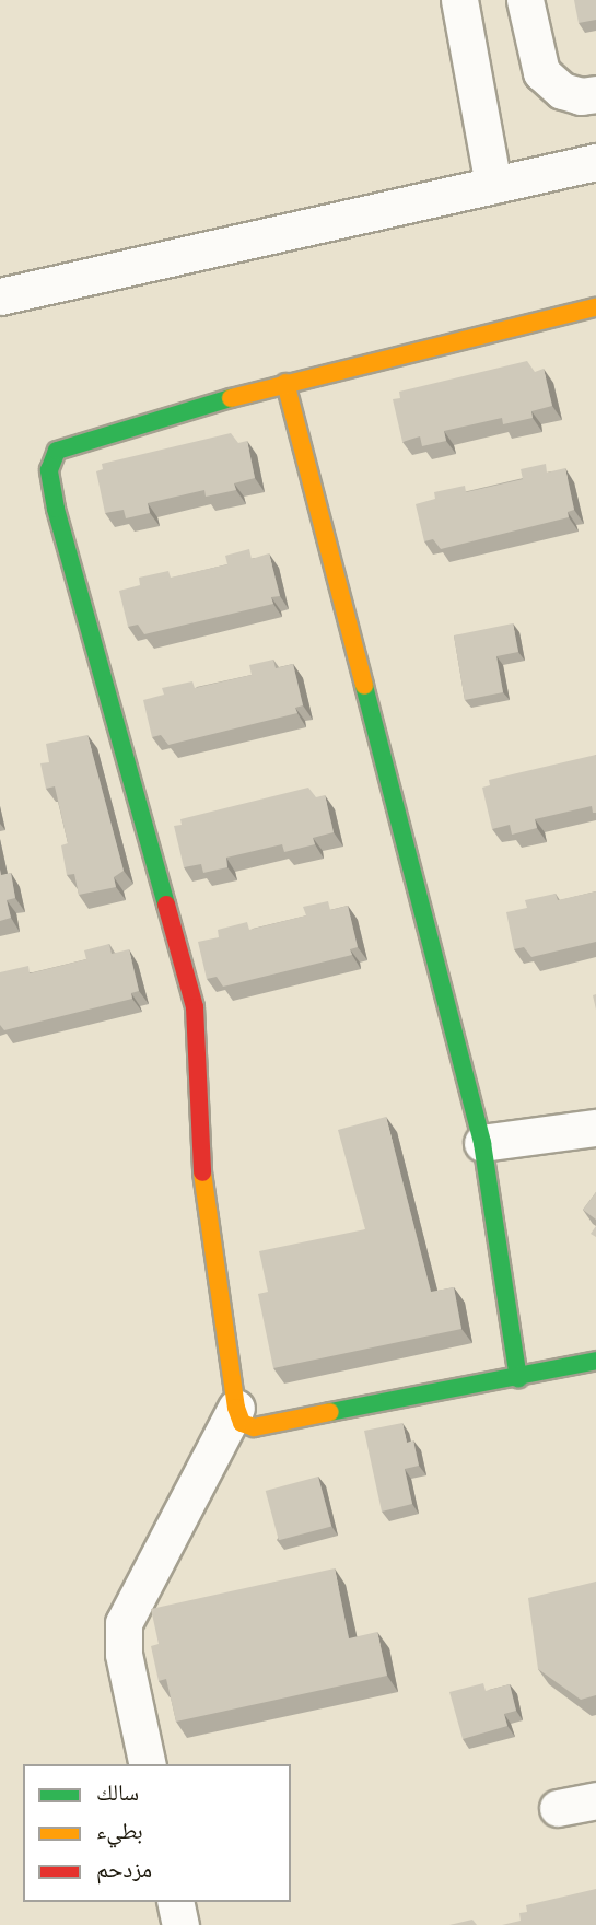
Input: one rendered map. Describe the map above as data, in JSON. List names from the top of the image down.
{
  "legend": ["سالك", "بطيء", "مزدحم"]
}
